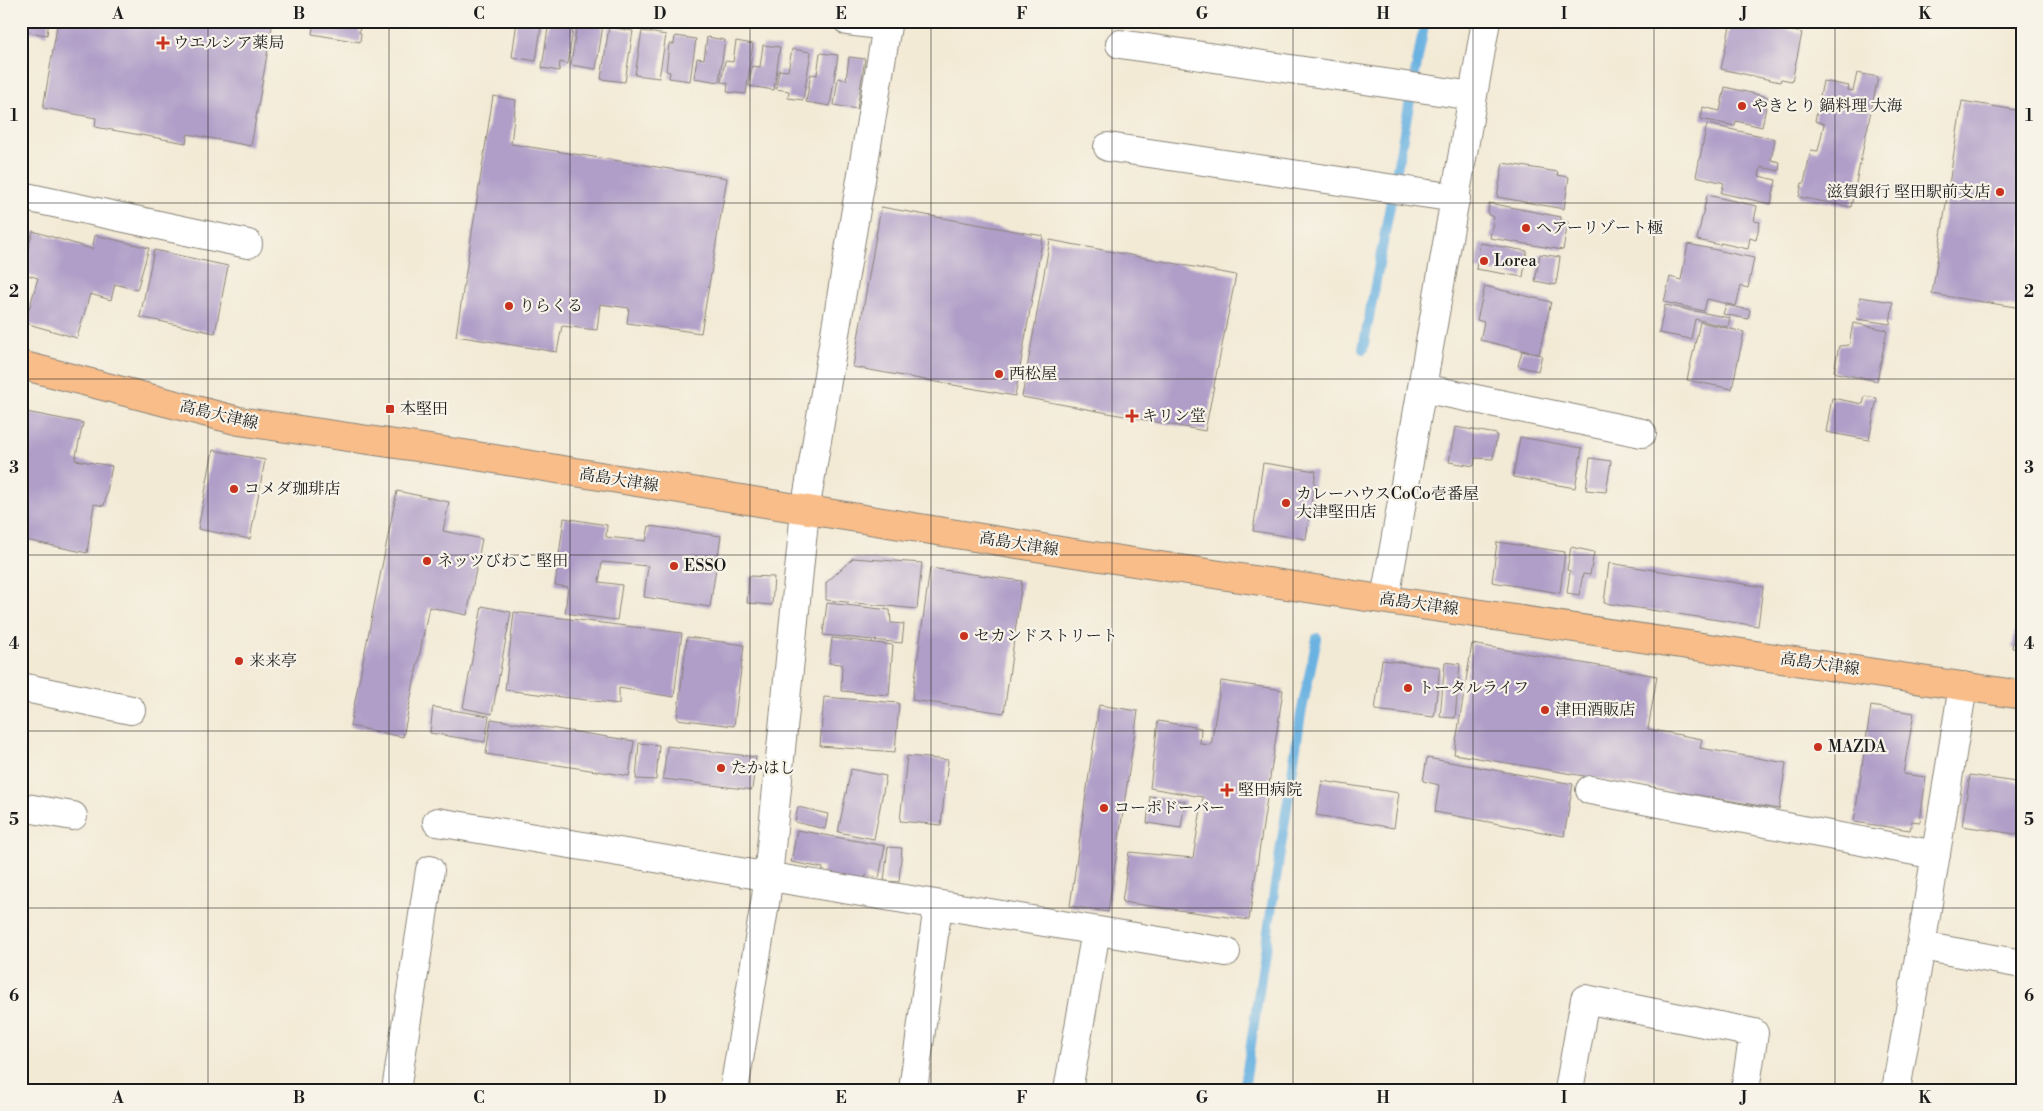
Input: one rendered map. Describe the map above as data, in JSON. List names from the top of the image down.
{
  "streets": {
    "main road": ["高島大津線"]
  },
  "places": {
    "health": ["ウエルシア薬局", "キリン堂", "堅田病院"],
    "other": [
      "やきとり 鍋料理 大海",
      "滋賀銀行 堅田駅前支店",
      "ヘアーリゾート極",
      "Lorea",
      "りらくる",
      "西松屋",
      "コメダ珈琲店",
      "カレーハウスCoCo壱番屋 大津堅田店",
      "ネッツびわこ 堅田",
      "ESSO",
      "セカンドストリート",
      "来来亭",
      "トータルライフ",
      "津田酒販店",
      "MAZDA",
      "たかはし",
      "コーポドーバー"
    ],
    "transit": ["本堅田"]
  },
  "grid": {
    "columns": [
      "A",
      "B",
      "C",
      "D",
      "E",
      "F",
      "G",
      "H",
      "I",
      "J",
      "K"
    ],
    "rows": [
      "1",
      "2",
      "3",
      "4",
      "5",
      "6"
    ]
  }
}
